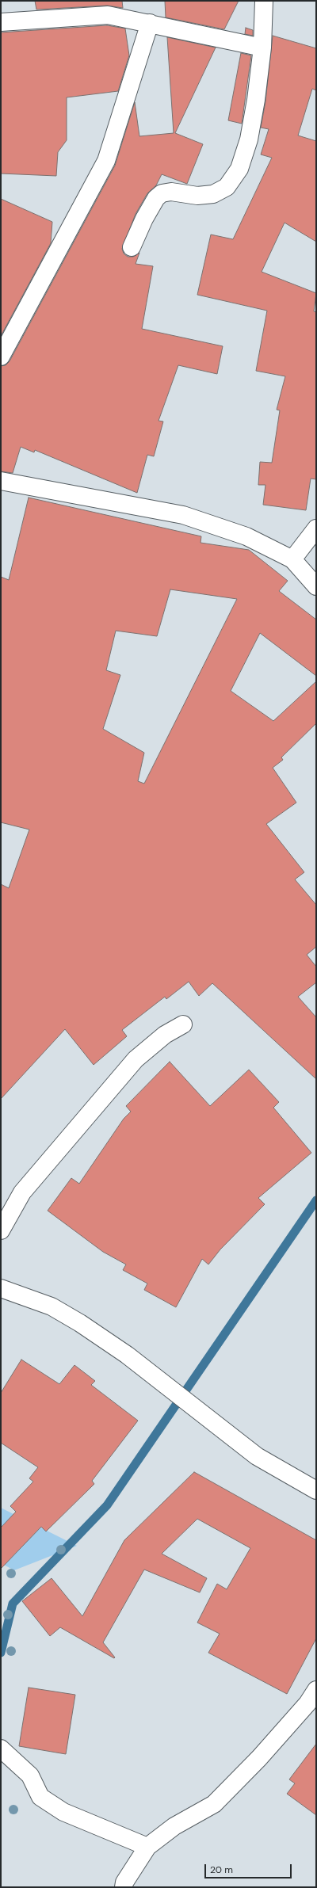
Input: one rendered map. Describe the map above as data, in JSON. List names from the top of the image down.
{
  "scale_bar": "20 m"
}
